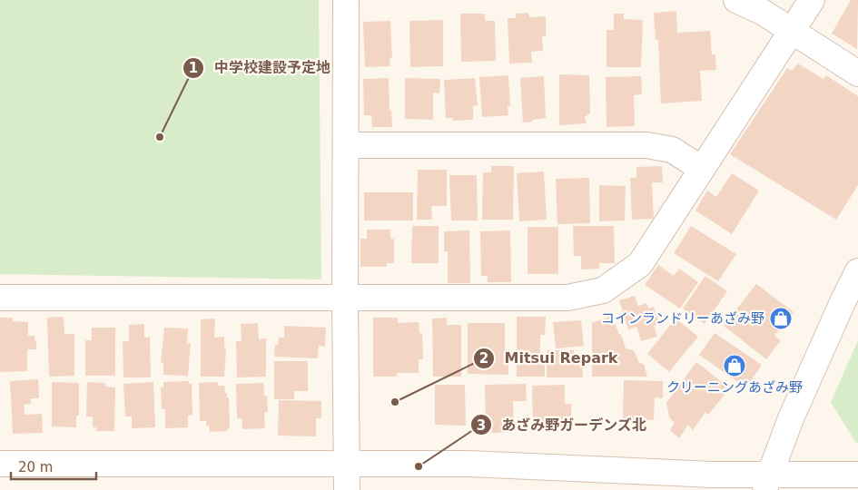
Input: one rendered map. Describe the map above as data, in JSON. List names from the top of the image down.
{
  "places": {
    "other": ["中学校建設予定地", "Mitsui Repark", "あざみ野ガーデンズ北"],
    "shop": ["コインランドリーあざみ野", "クリーニングあざみ野"]
  },
  "scale_bar": "20 m"
}
